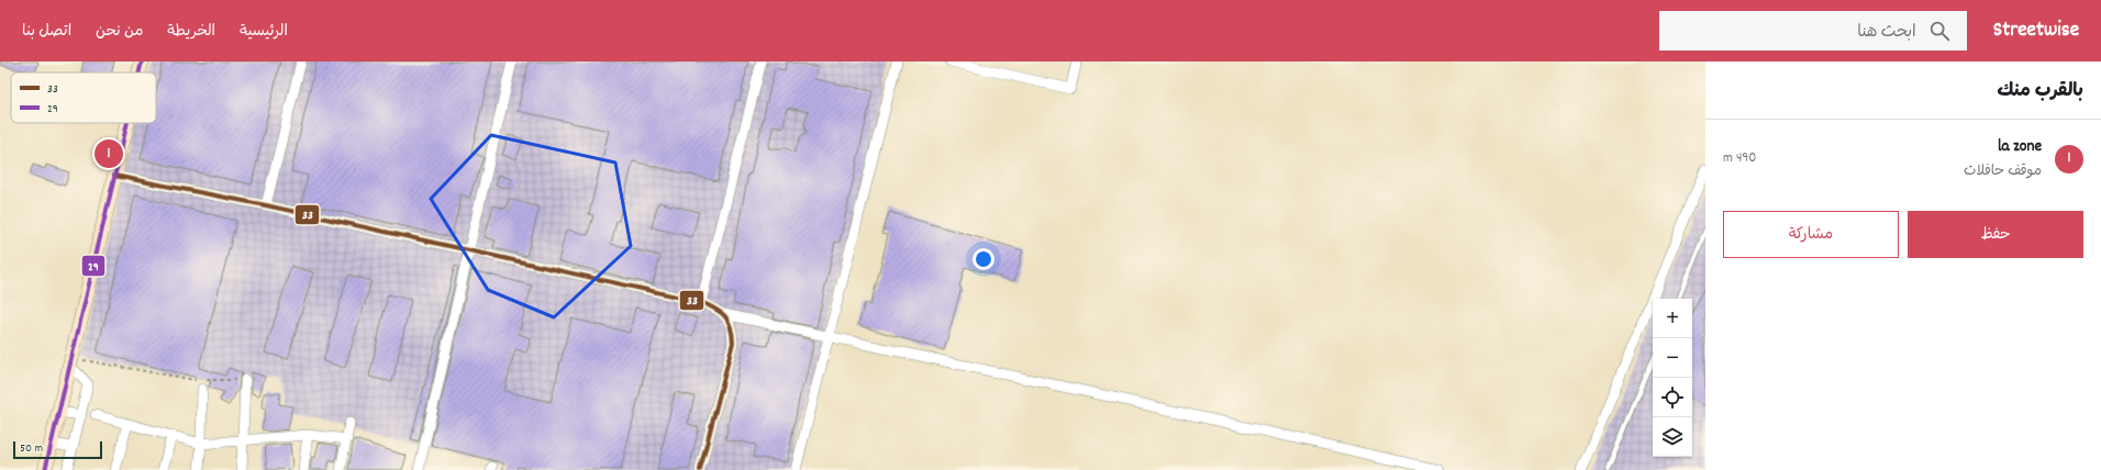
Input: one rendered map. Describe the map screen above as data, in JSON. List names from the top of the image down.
{
  "lines": ["transit line 29", "transit line 33"],
  "legend": ["33", "29"],
  "scale_bar": "50 m",
  "page": {
    "header": "Streetwise",
    "search": "ابحث هنا",
    "nav": [
      "الرئيسية",
      "الخريطة",
      "من نحن",
      "اتصل بنا"
    ],
    "heading": "بالقرب منك",
    "list": [
      {
        "mark": "1",
        "name": "la zone",
        "note": "موقف حافلات",
        "value": "490 m"
      }
    ],
    "pins": "1",
    "buttons": ["حفظ", "مشاركة"],
    "map_buttons": ["+", "−"],
    "scale": "50 m"
  }
}
